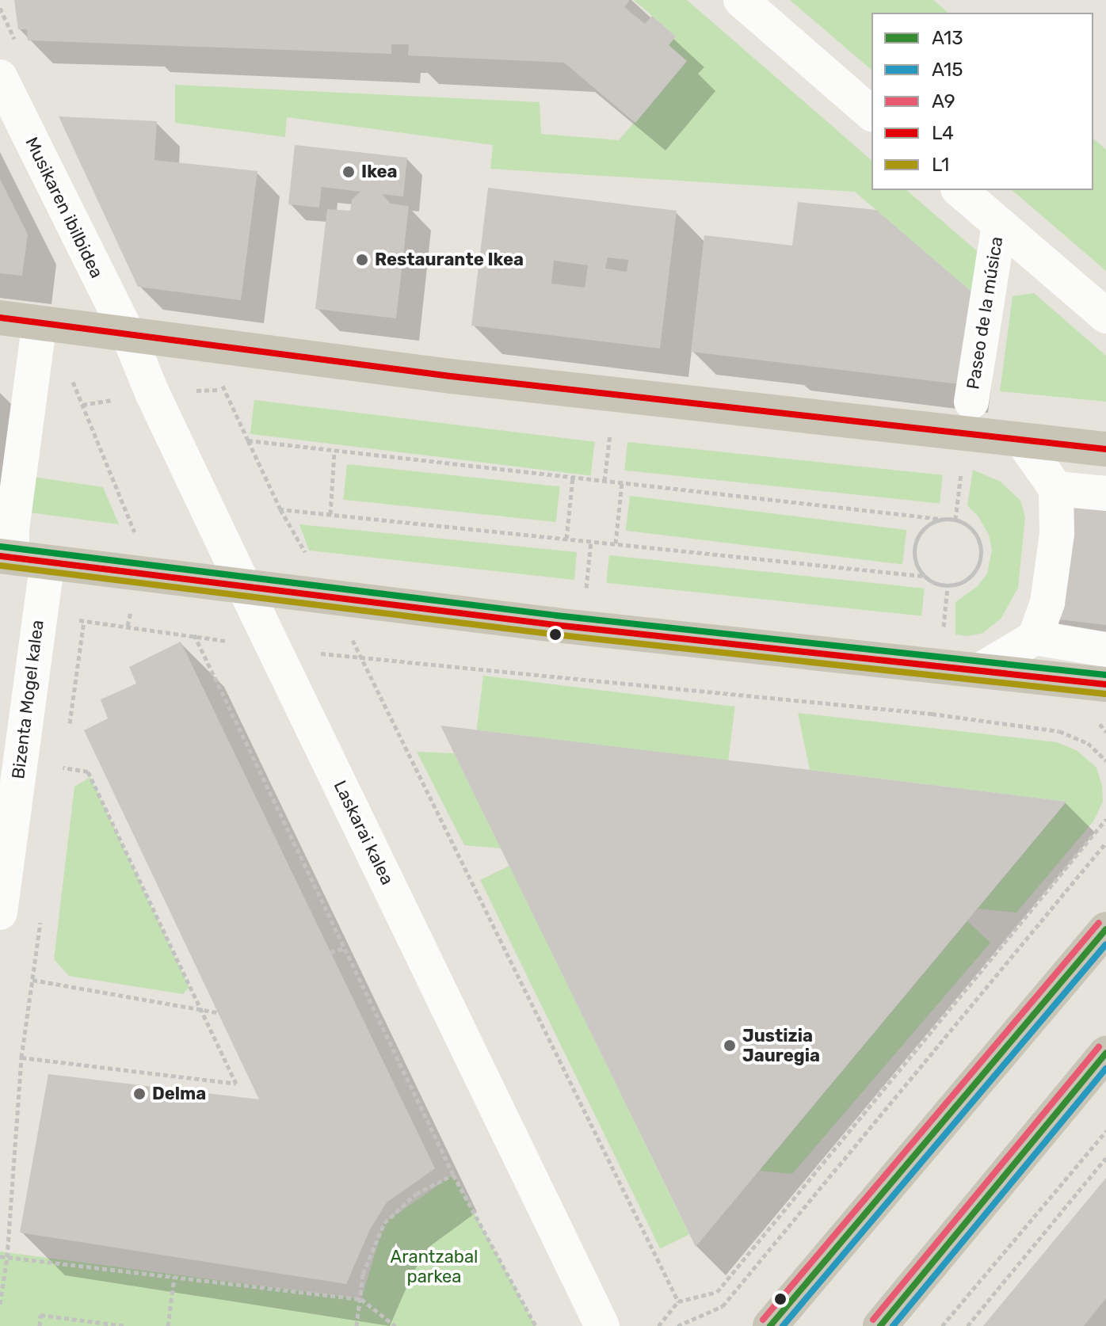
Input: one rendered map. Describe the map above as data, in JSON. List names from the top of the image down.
{
  "streets": {
    "street": [
      "Musikaren ibilbidea",
      "Paseo de la música",
      "Bizenta Mogel kalea",
      "Laskarai kalea"
    ]
  },
  "crossings": [
    ["Musikaren ibilbidea", "Laskarai kalea"]
  ],
  "parks": ["Arantzabal parkea"],
  "places": [
    "Ikea",
    "Restaurante Ikea",
    "Justizia Jauregia",
    "Delma"
  ],
  "lines": [
    "transit line L4",
    "transit line L1",
    "transit line A9",
    "transit line A13",
    "transit line A15"
  ],
  "legend": [
    "A13",
    "A15",
    "A9",
    "L4",
    "L1"
  ]
}
